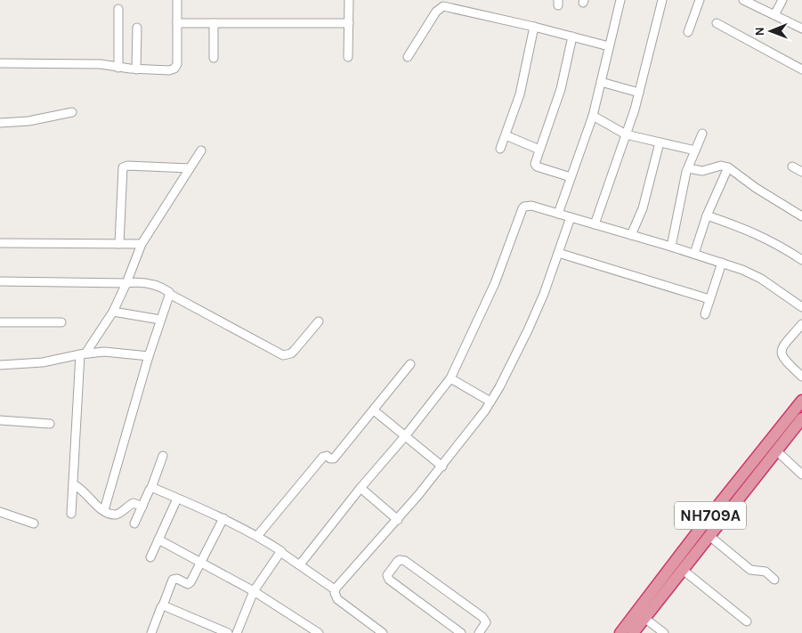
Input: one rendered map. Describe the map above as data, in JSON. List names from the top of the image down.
{
  "streets": {
    "highway": ["NH709A"]
  },
  "north": "left"
}
